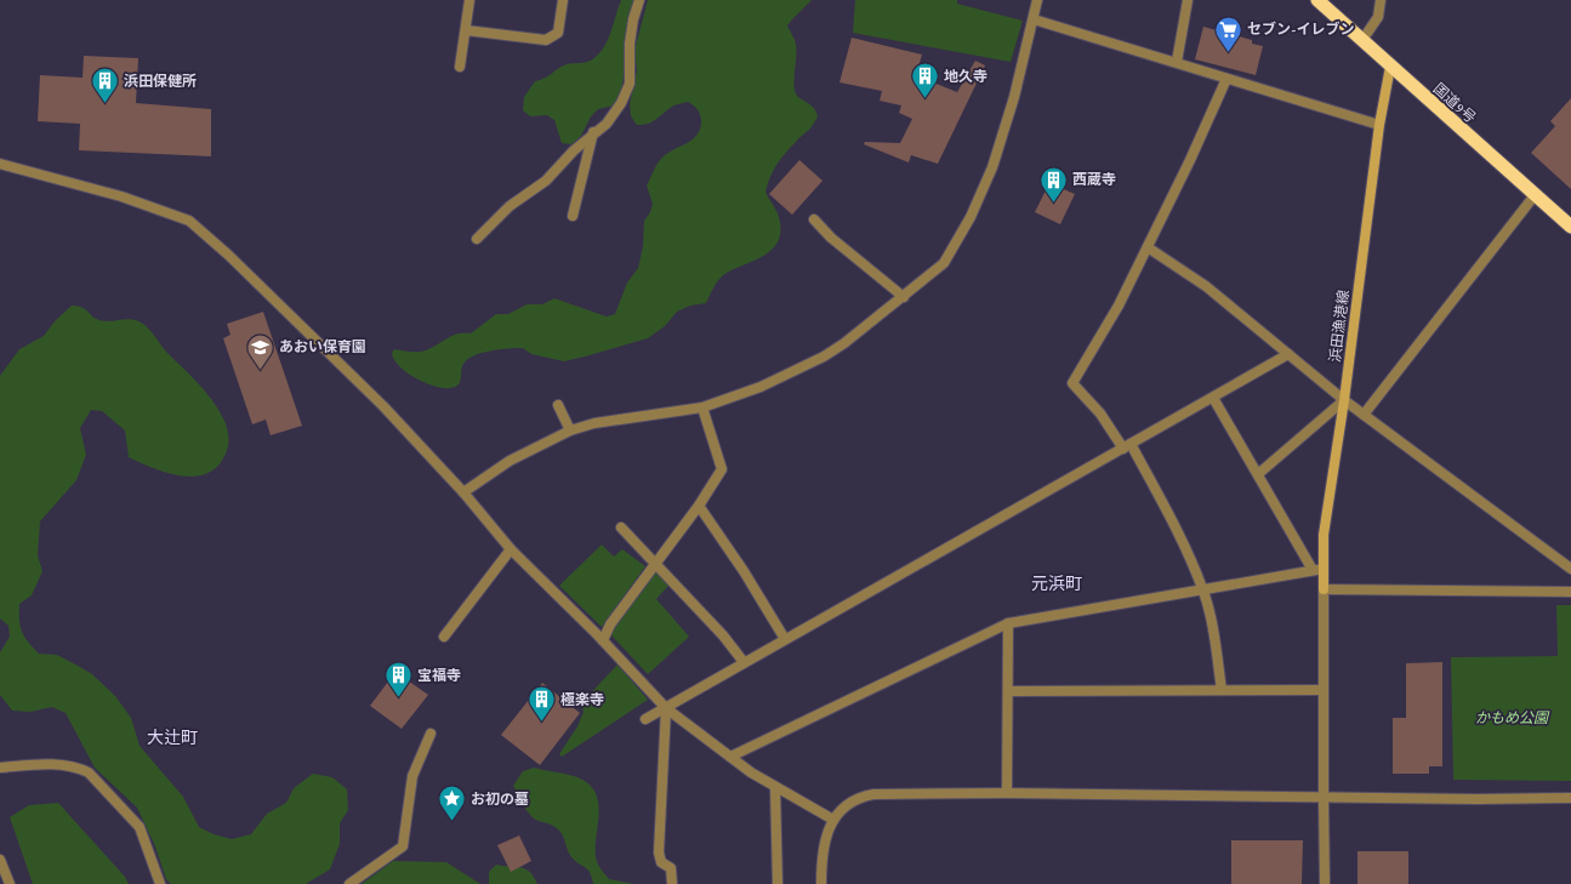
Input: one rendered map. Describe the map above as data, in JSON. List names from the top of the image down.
{
  "streets": {
    "highway": ["国道9号"],
    "main road": ["浜田漁港線"]
  },
  "crossings": [
    ["国道9号", "浜田漁港線"]
  ],
  "districts": ["元浜町", "大辻町"],
  "parks": ["かもめ公園"],
  "places": {
    "supermarket": ["セブン-イレブン"],
    "building": [
      "地久寺",
      "浜田保健所",
      "西蔵寺",
      "宝福寺",
      "極楽寺"
    ],
    "school or university": ["あおい保育園"],
    "place": ["お初の墓"]
  }
}
